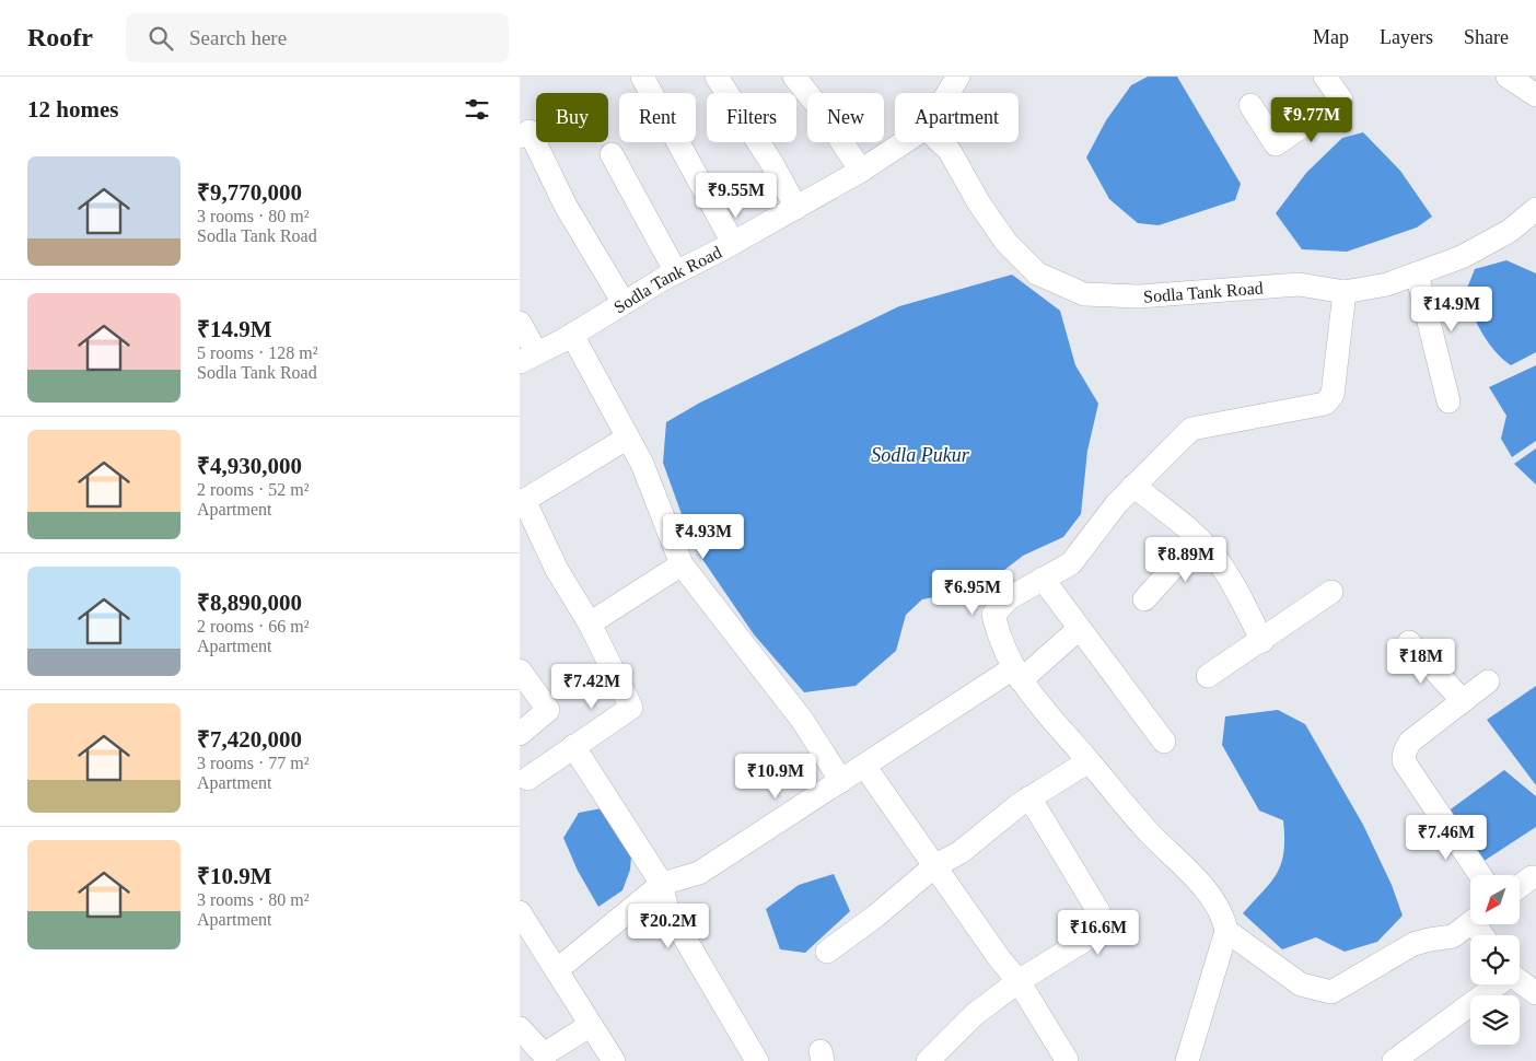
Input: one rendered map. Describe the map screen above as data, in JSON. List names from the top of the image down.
{
  "streets": {
    "street": ["Sodla Tank Road"]
  },
  "water": ["Sodla Pukur"],
  "north": "bottom left",
  "page": {
    "header": "Roofr",
    "search": "Search here",
    "nav": ["Map", "Layers", "Share"],
    "heading": "12 homes",
    "chip": [
      "Buy",
      "Rent",
      "Filters",
      "New",
      "Apartment"
    ],
    "price": [
      "₹9.77M",
      "₹9.55M",
      "₹14.9M",
      "₹4.93M",
      "₹8.89M",
      "₹6.95M",
      "₹18M",
      "₹7.42M",
      "₹10.9M",
      "₹7.46M",
      "₹20.2M",
      "₹16.6M"
    ],
    "list": [
      {
        "name": "₹9,770,000",
        "note": "3 rooms · 80 m² · Sodla Tank Road"
      },
      {
        "name": "₹14.9M",
        "note": "5 rooms · 128 m² · Sodla Tank Road"
      },
      {
        "name": "₹4,930,000",
        "note": "2 rooms · 52 m² · Apartment"
      },
      {
        "name": "₹8,890,000",
        "note": "2 rooms · 66 m² · Apartment"
      },
      {
        "name": "₹7,420,000",
        "note": "3 rooms · 77 m² · Apartment"
      },
      {
        "name": "₹10.9M",
        "note": "3 rooms · 80 m² · Apartment"
      }
    ]
  }
}
